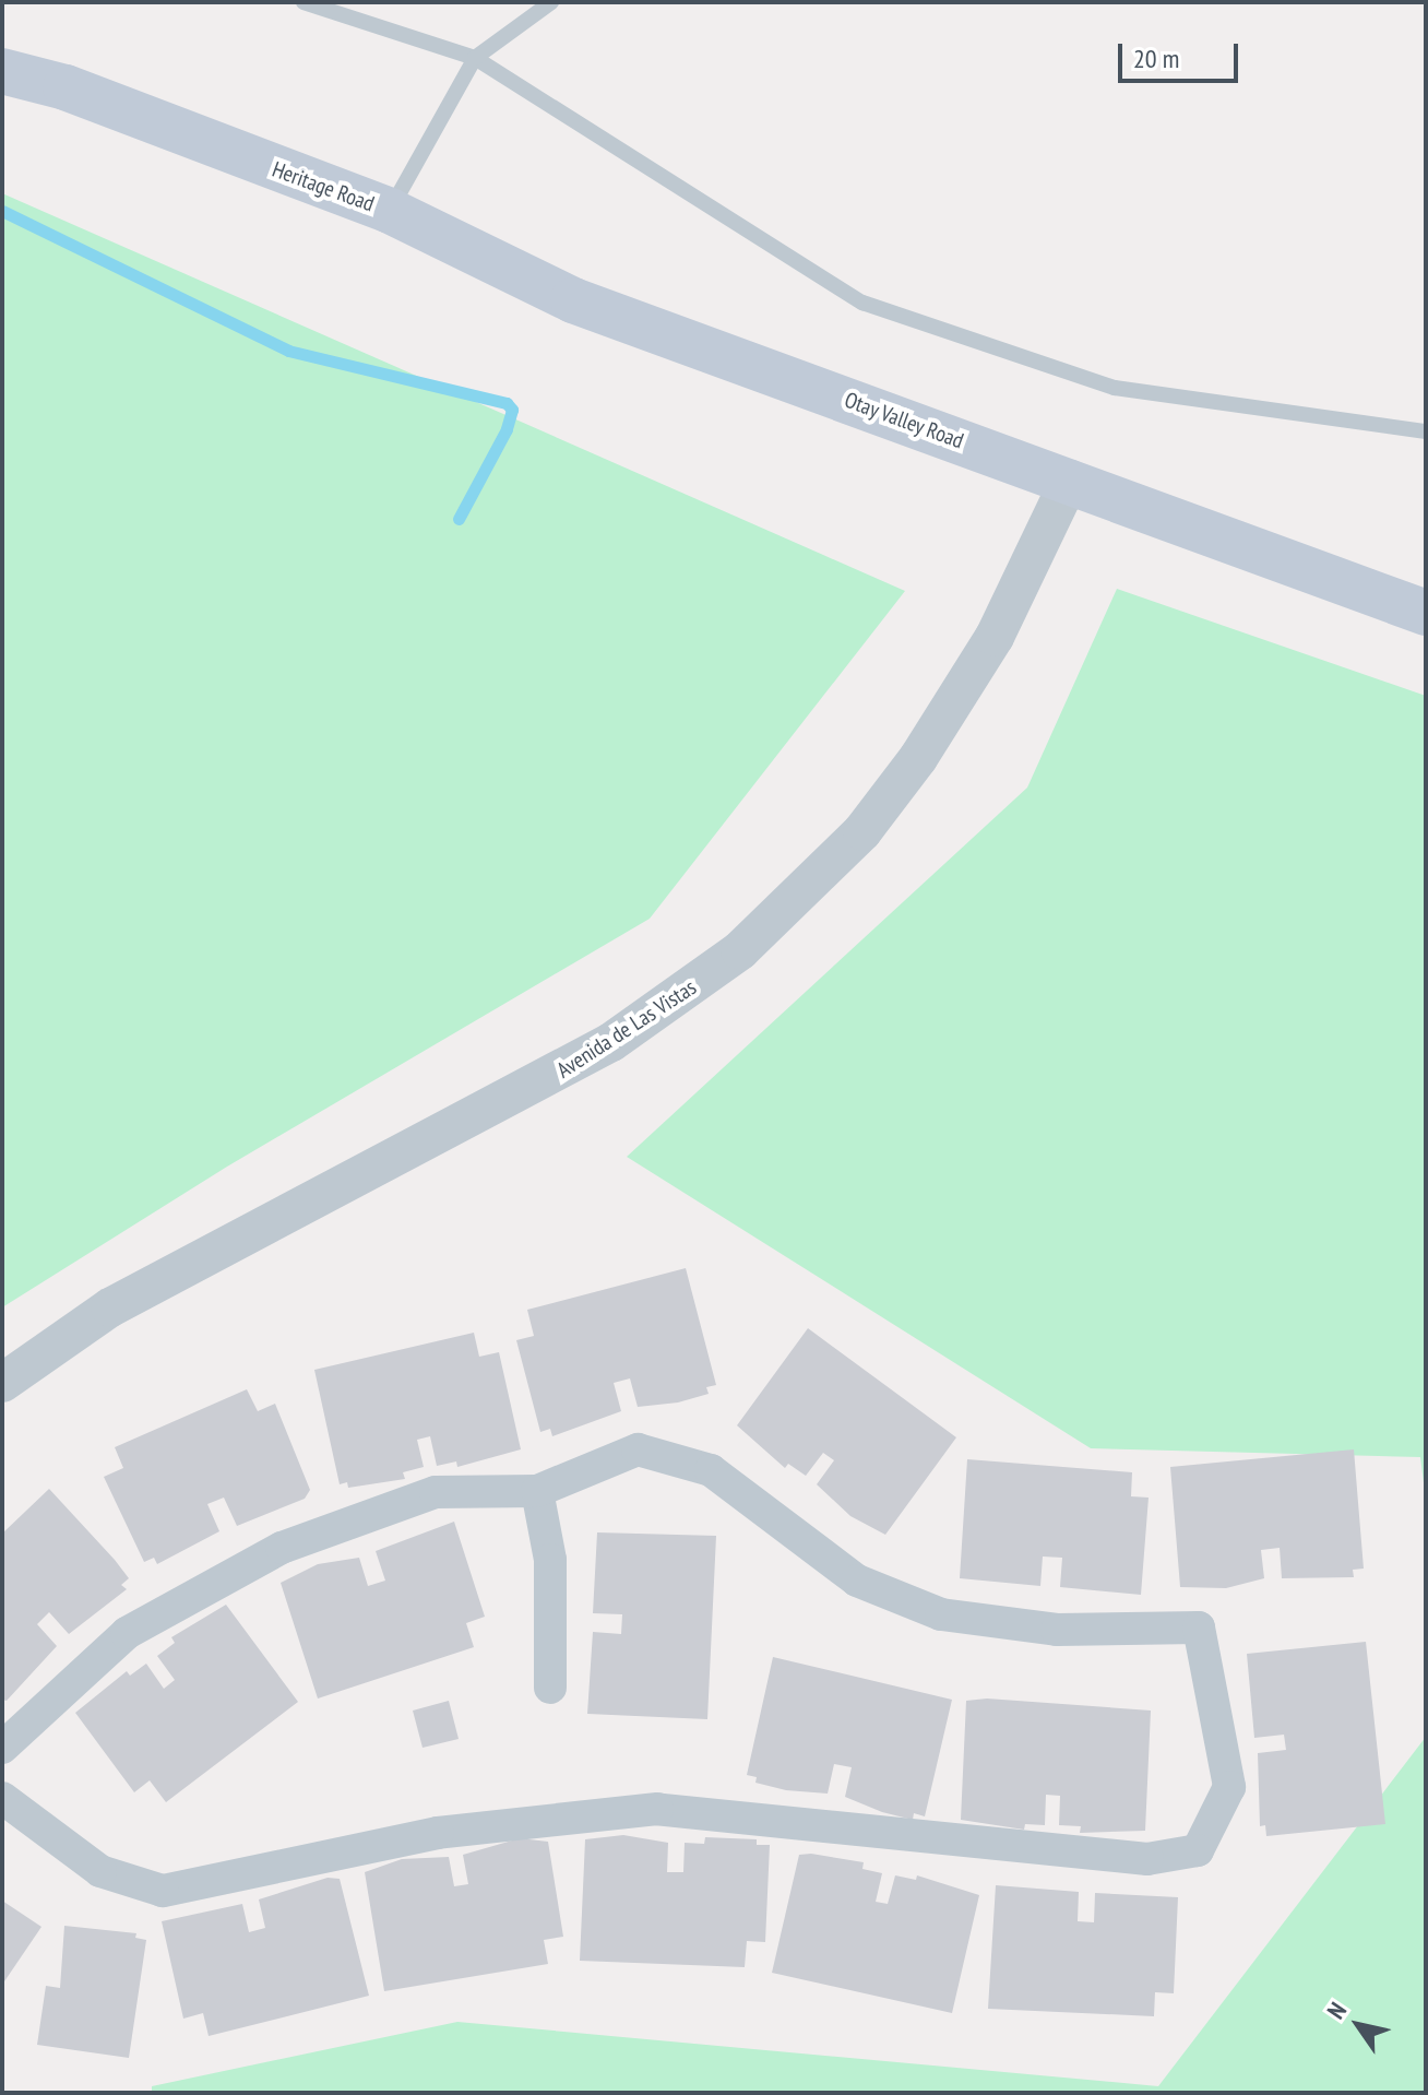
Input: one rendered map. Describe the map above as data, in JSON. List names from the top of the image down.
{
  "streets": {
    "main road": ["Heritage Road", "Otay Valley Road"],
    "street": ["Avenida de Las Vistas"]
  },
  "crossings": [
    ["Heritage Road", "Otay Valley Road"],
    ["Otay Valley Road", "Avenida de Las Vistas"]
  ],
  "scale_bar": "20 m",
  "north": "top left"
}
